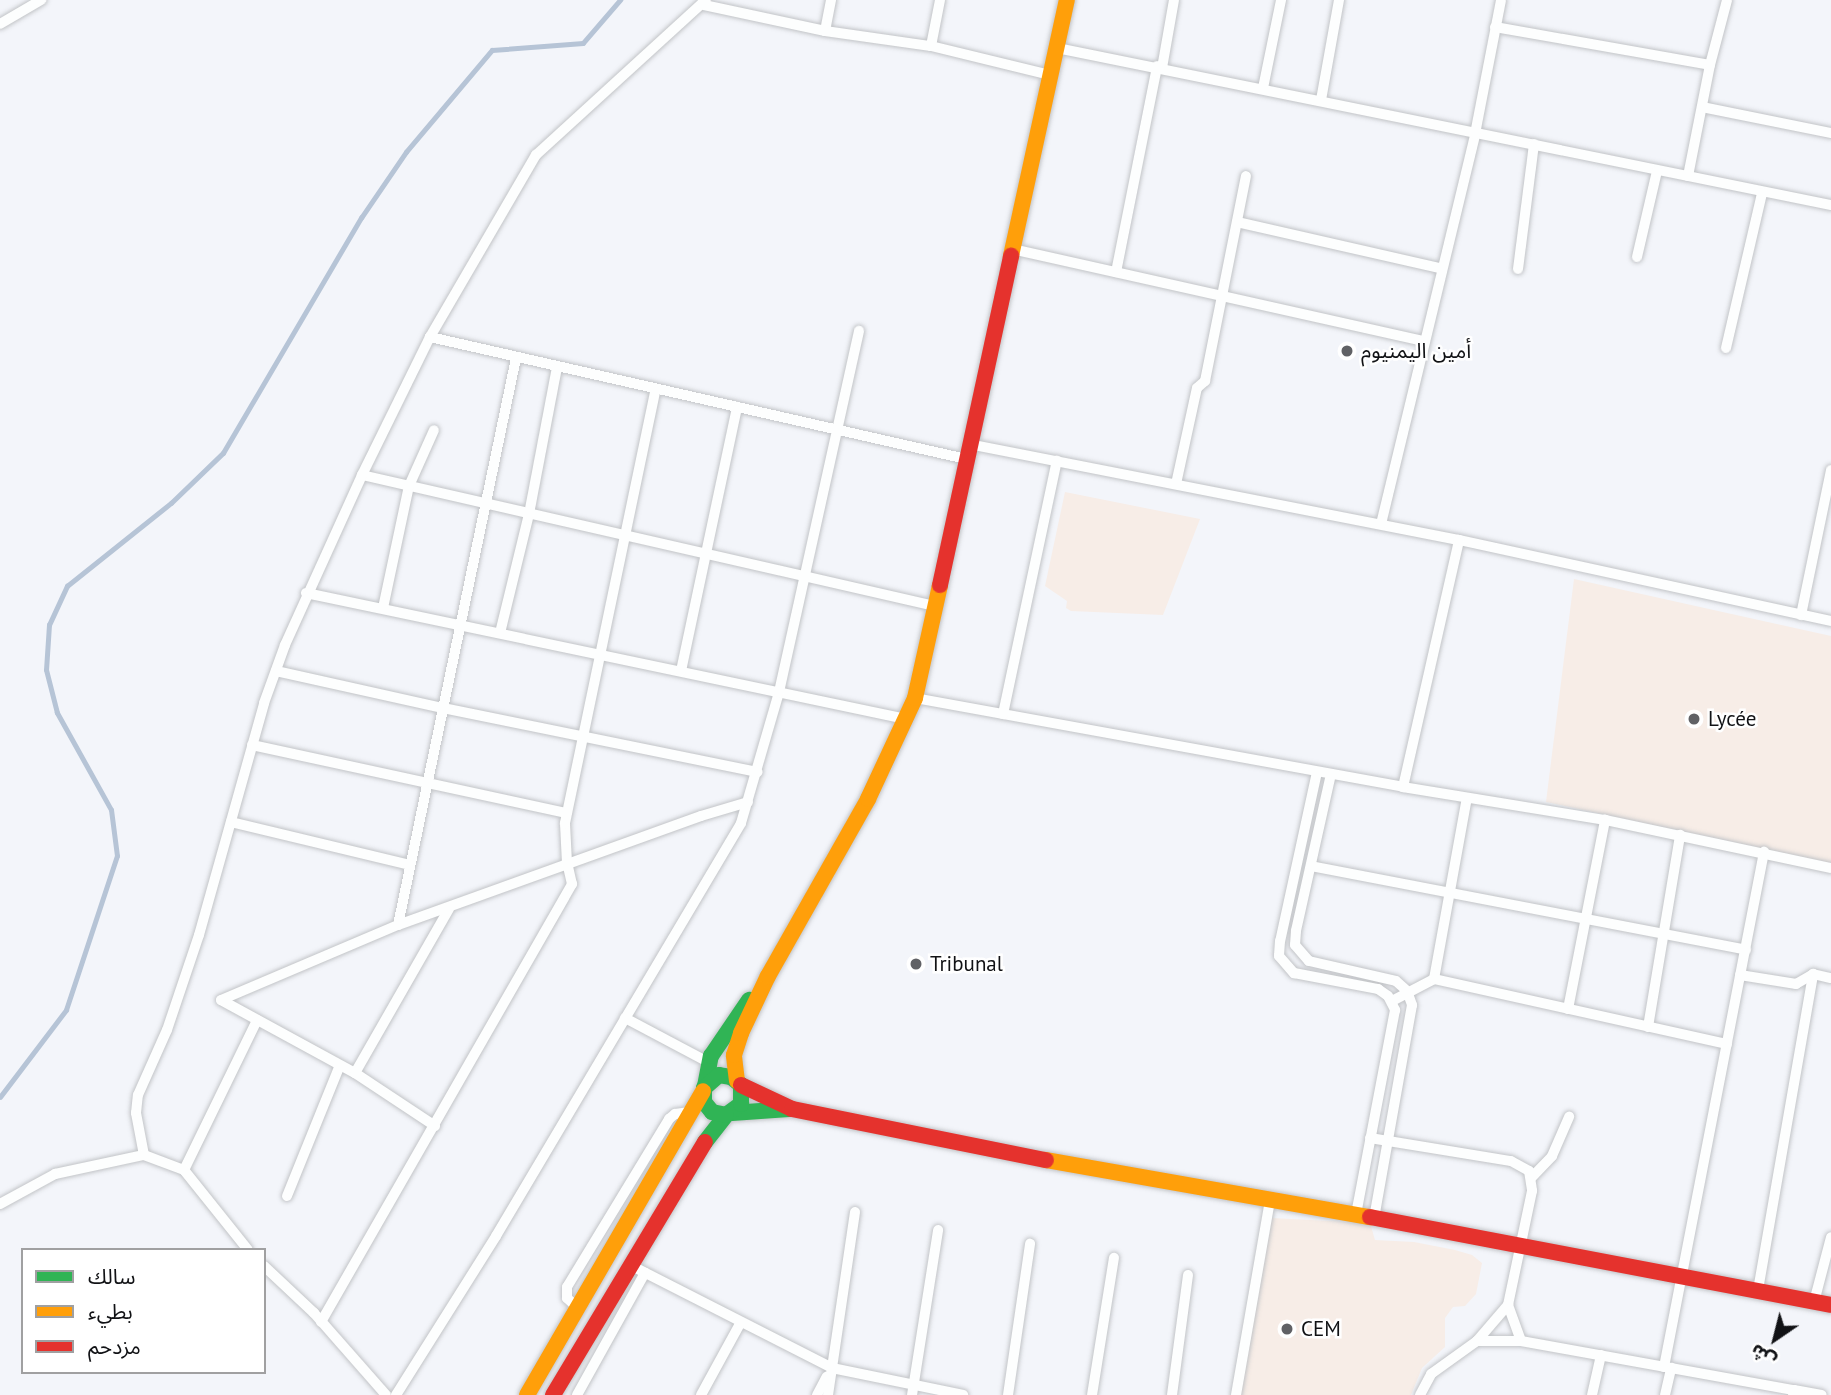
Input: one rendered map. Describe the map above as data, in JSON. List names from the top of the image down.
{
  "places": [
    "أمين اليمنيوم",
    "Lycée",
    "Tribunal",
    "CEM"
  ],
  "legend": ["سالك", "بطيء", "مزدحم"],
  "north": "bottom left"
}
